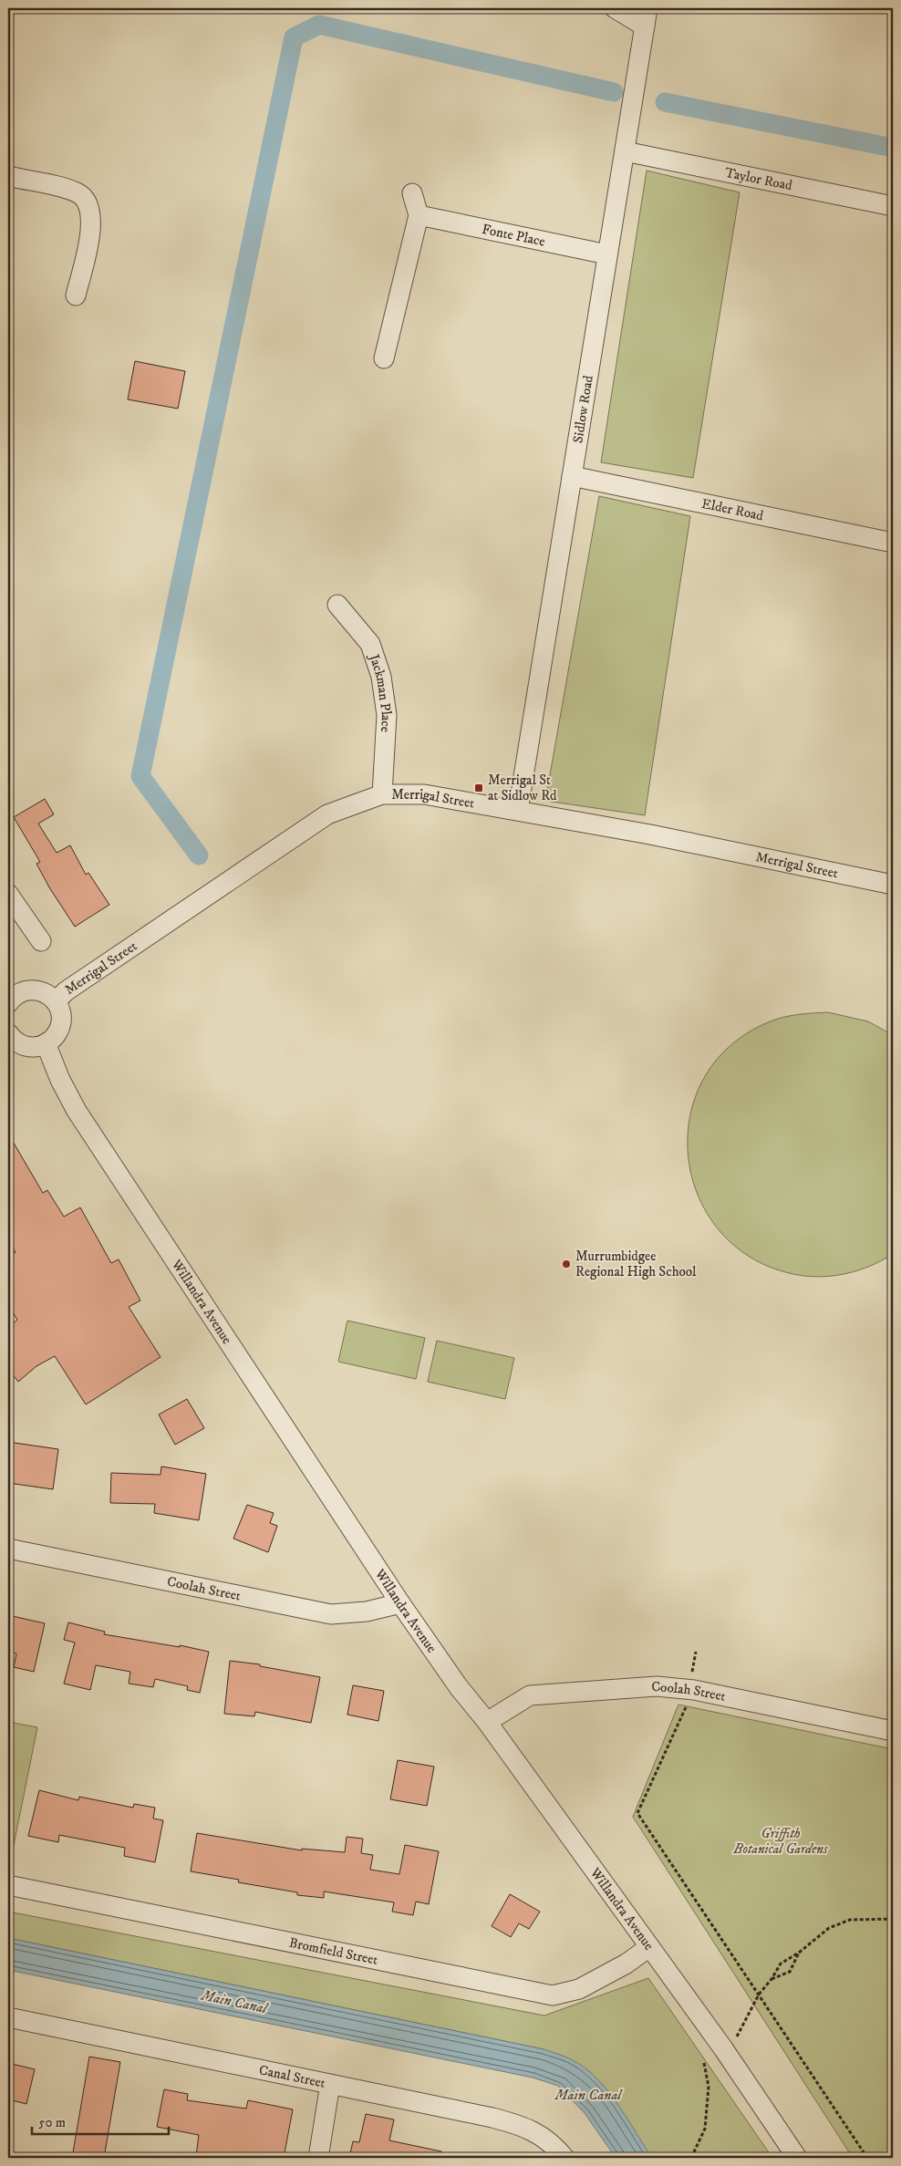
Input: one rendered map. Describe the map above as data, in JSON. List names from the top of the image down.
{
  "streets": {
    "street": [
      "Taylor Road",
      "Fonte Place",
      "Sidlow Road",
      "Elder Road",
      "Jackman Place",
      "Merrigal Street",
      "Willandra Avenue",
      "Coolah Street",
      "Bromfield Street",
      "Canal Street"
    ]
  },
  "crossings": [
    ["Taylor Road", "Sidlow Road"],
    ["Fonte Place", "Sidlow Road"],
    ["Sidlow Road", "Elder Road"],
    ["Sidlow Road", "Merrigal Street"],
    ["Jackman Place", "Merrigal Street"],
    ["Willandra Avenue", "Coolah Street"],
    ["Willandra Avenue", "Bromfield Street"]
  ],
  "water": ["Main Canal"],
  "parks": ["Griffith Botanical Gardens"],
  "places": {
    "transit": ["Merrigal St at Sidlow Rd"],
    "other": ["Murrumbidgee Regional High School"]
  },
  "scale_bar": "50 m"
}
